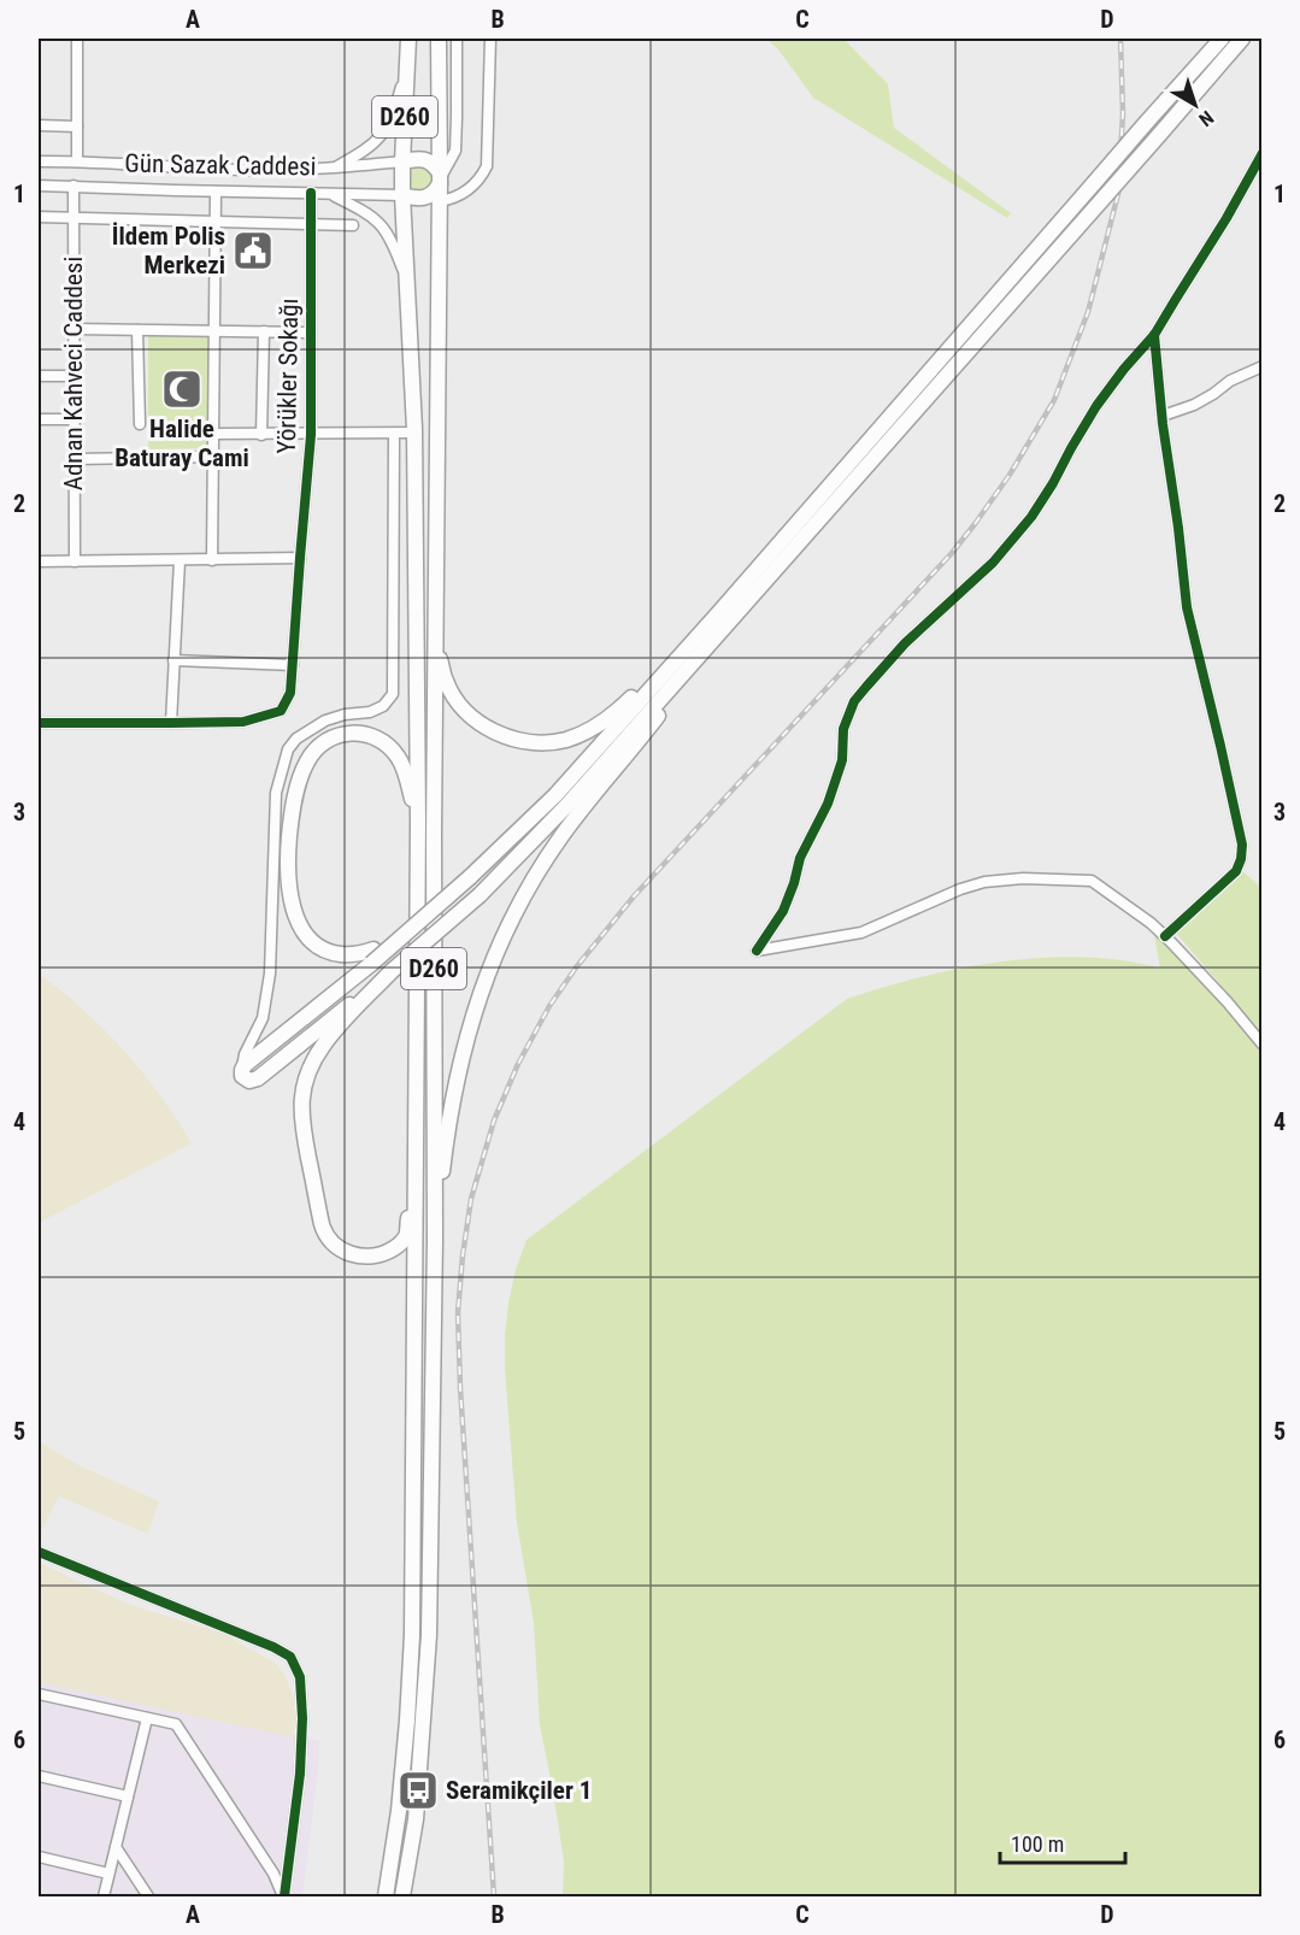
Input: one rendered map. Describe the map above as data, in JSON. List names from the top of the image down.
{
  "streets": {
    "highway": ["D260"],
    "street": ["Gün Sazak Caddesi", "Adnan Kahveci Caddesi", "Yörükler Sokağı"]
  },
  "crossings": [
    ["D260", "Gün Sazak Caddesi"],
    ["Gün Sazak Caddesi", "Adnan Kahveci Caddesi"],
    ["Gün Sazak Caddesi", "Yörükler Sokağı"]
  ],
  "places": {
    "public building": ["İldem Polis Merkezi"],
    "mosque": ["Halide Baturay Cami"],
    "bus stop": ["Seramikçiler 1"]
  },
  "scale_bar": "100 m",
  "north": "bottom right",
  "grid": {
    "columns": [
      "A",
      "B",
      "C",
      "D"
    ],
    "rows": [
      "1",
      "2",
      "3",
      "4",
      "5",
      "6"
    ]
  }
}
